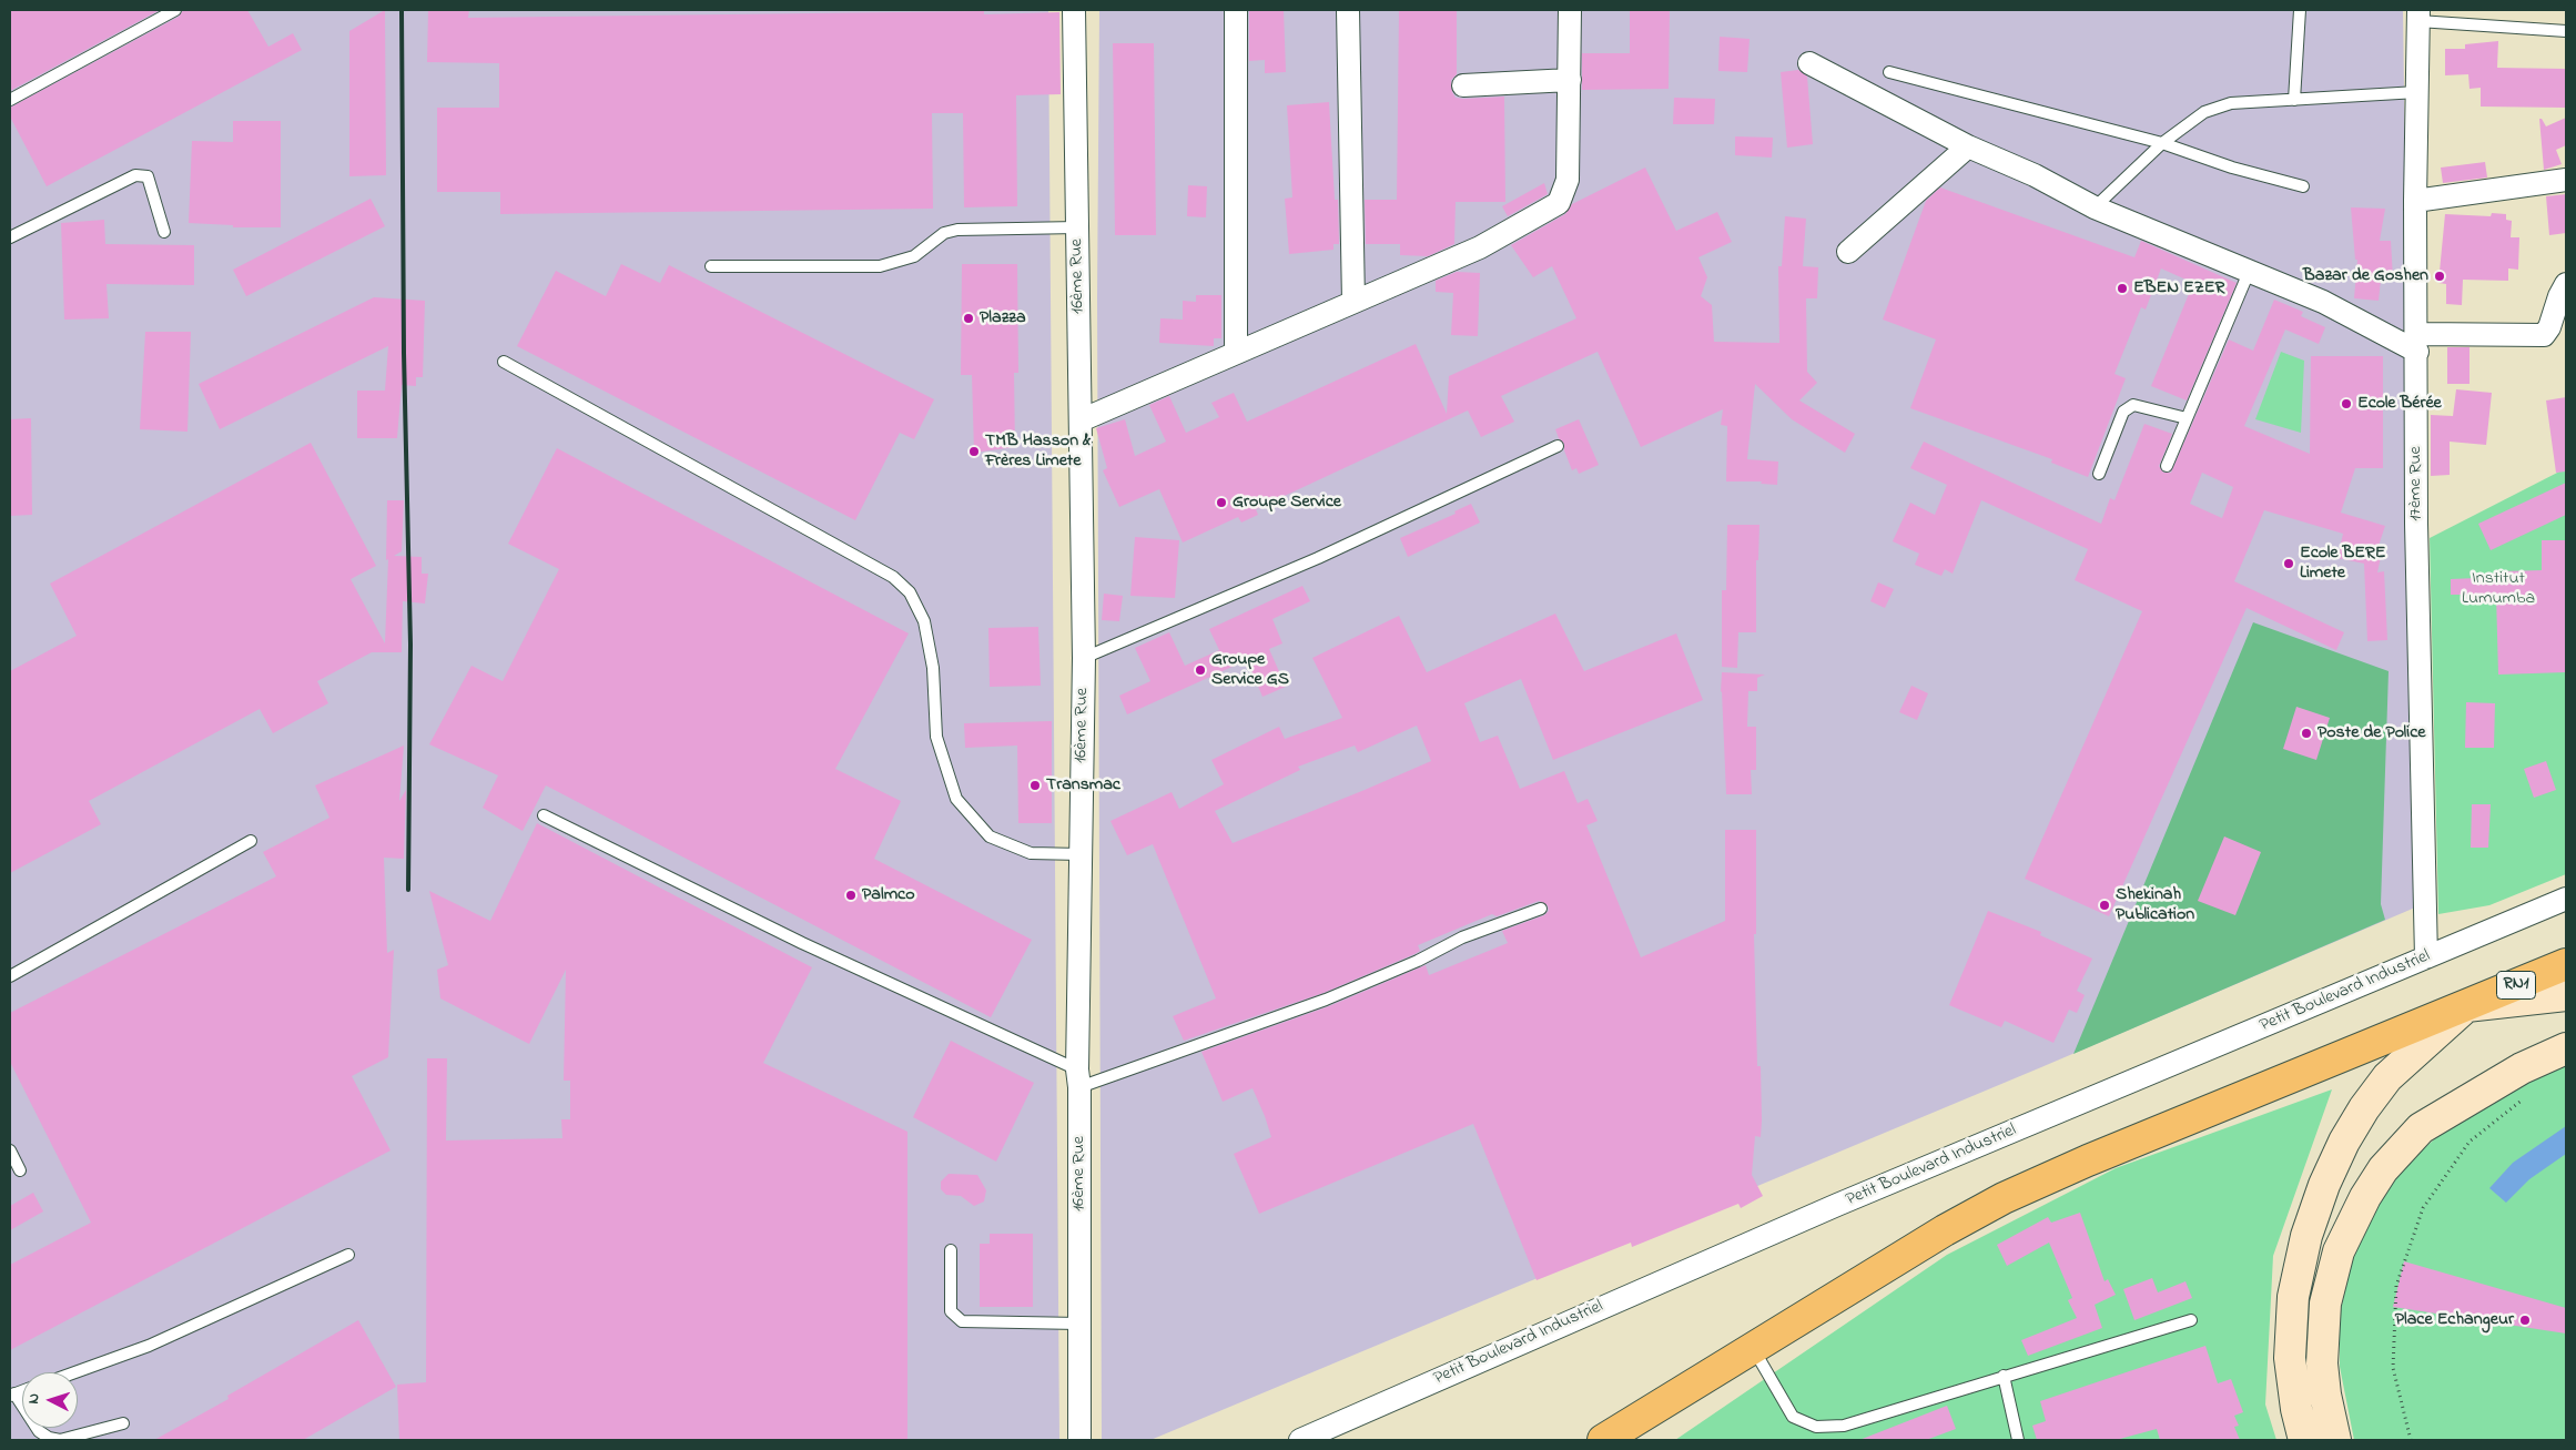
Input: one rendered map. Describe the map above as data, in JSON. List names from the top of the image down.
{
  "streets": {
    "highway": ["RN1"],
    "street": ["16ème Rue", "17ème Rue", "Petit Boulevard Industriel"]
  },
  "crossings": [
    ["17ème Rue", "Petit Boulevard Industriel"]
  ],
  "parks": ["Institut Lumumba"],
  "places": [
    "Bazar de Goshen",
    "EBEN EZER",
    "Plazza",
    "Ecole Bérée",
    "TMB Hasson & Frères Limete",
    "Groupe Service",
    "Ecole BERE Limete",
    "Groupe Service GS",
    "Poste de Police",
    "Transmac",
    "Palmco",
    "Shekinah Publication",
    "Place Echangeur"
  ],
  "north": "left"
}
